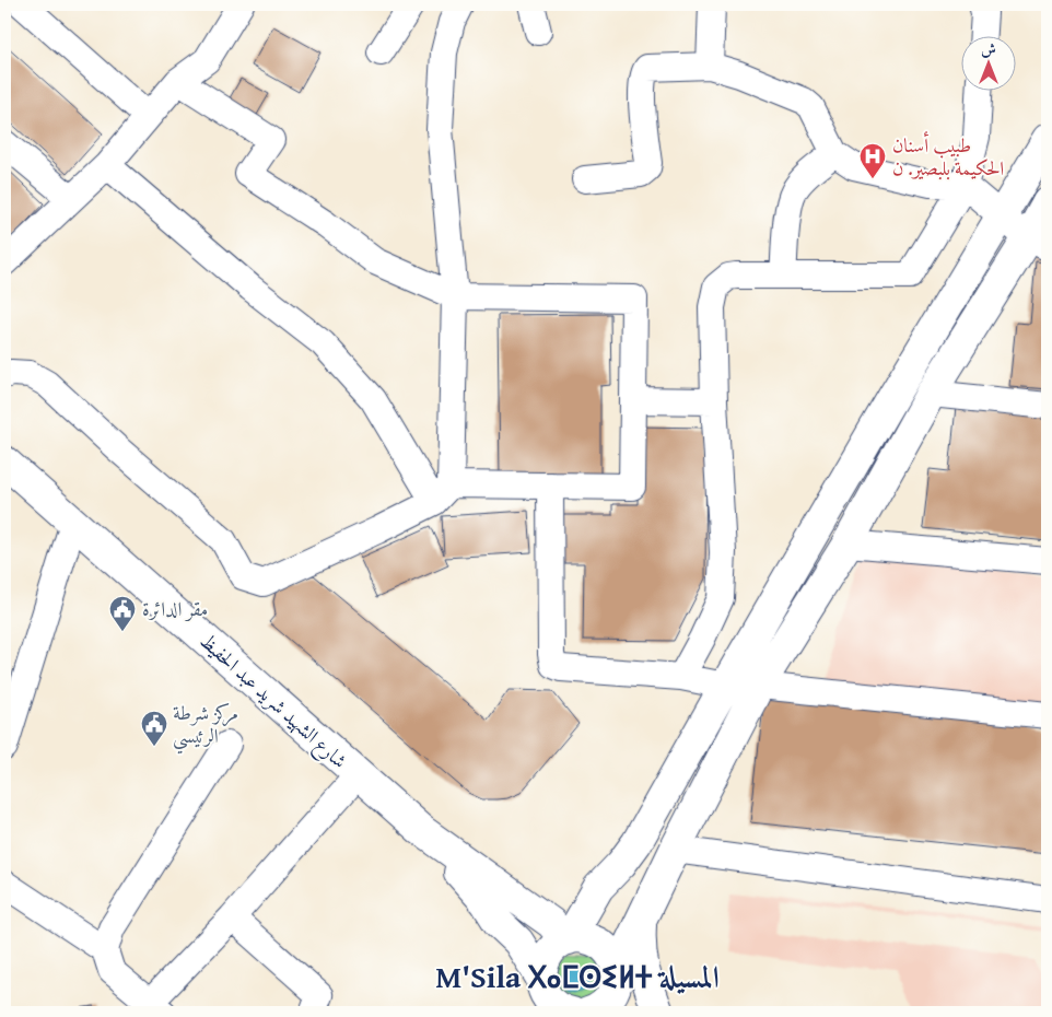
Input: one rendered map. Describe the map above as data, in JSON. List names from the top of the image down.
{
  "streets": {
    "main road": ["شارع الشهيد شريد عبد الحفيظ"]
  },
  "districts": ["M'Sila ⵝⴰⵎⵙⵉⵍⵜ المسيلة"],
  "places": {
    "hospital": ["طبيب أسنان الحكيمة بلبصير. ن"],
    "public building": ["مقر الدائرة", "مركز شرطة الرئيسي"]
  },
  "north": "top"
}
